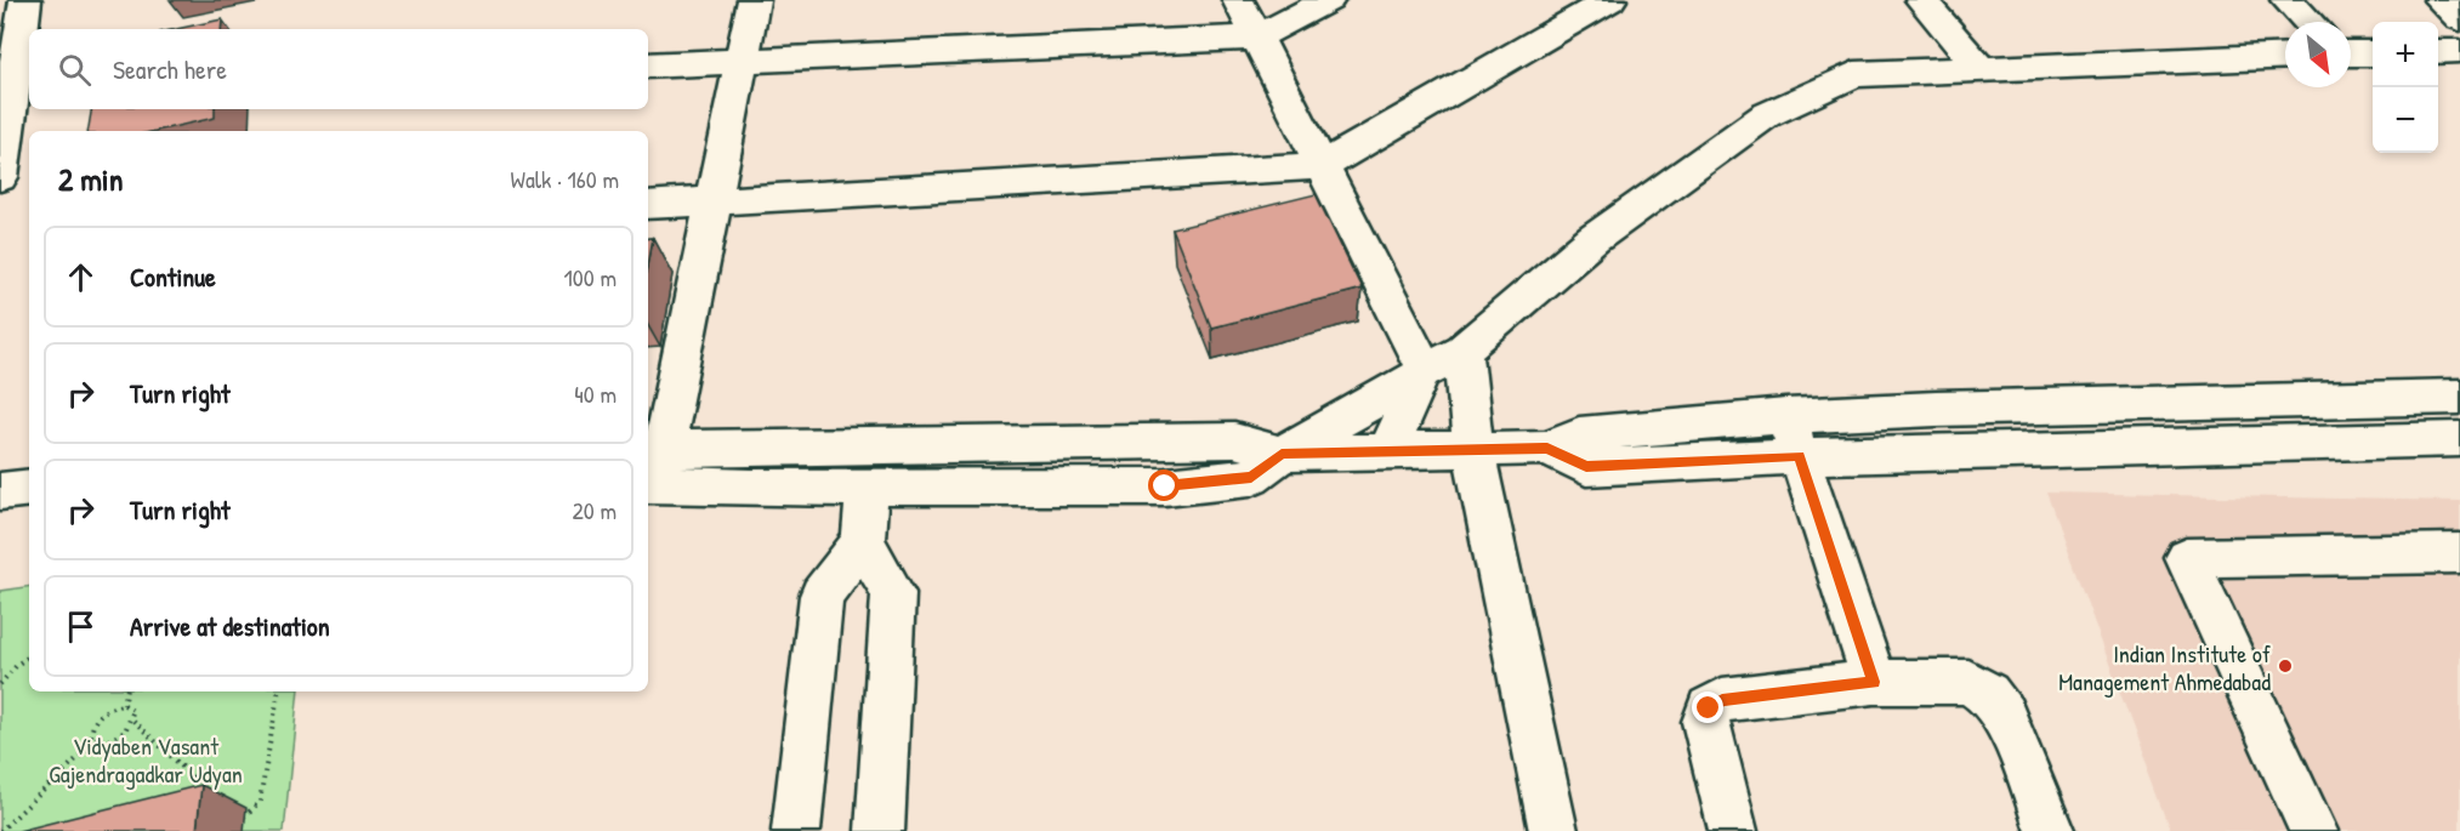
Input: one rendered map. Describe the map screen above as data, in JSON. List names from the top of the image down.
{
  "parks": ["Vidyaben Vasant Gajendragadkar Udyan"],
  "places": ["Indian Institute of Management Ahmedabad"],
  "north": "bottom right",
  "page": {
    "map_buttons": ["+", "−"],
    "search": "Search here",
    "heading": ["2 min", "Walk · 160 m"],
    "list": [
      ["Continue", "100 m"],
      ["Turn right", "40 m"],
      ["Turn right", "20 m"],
      "Arrive at destination"
    ]
  }
}
